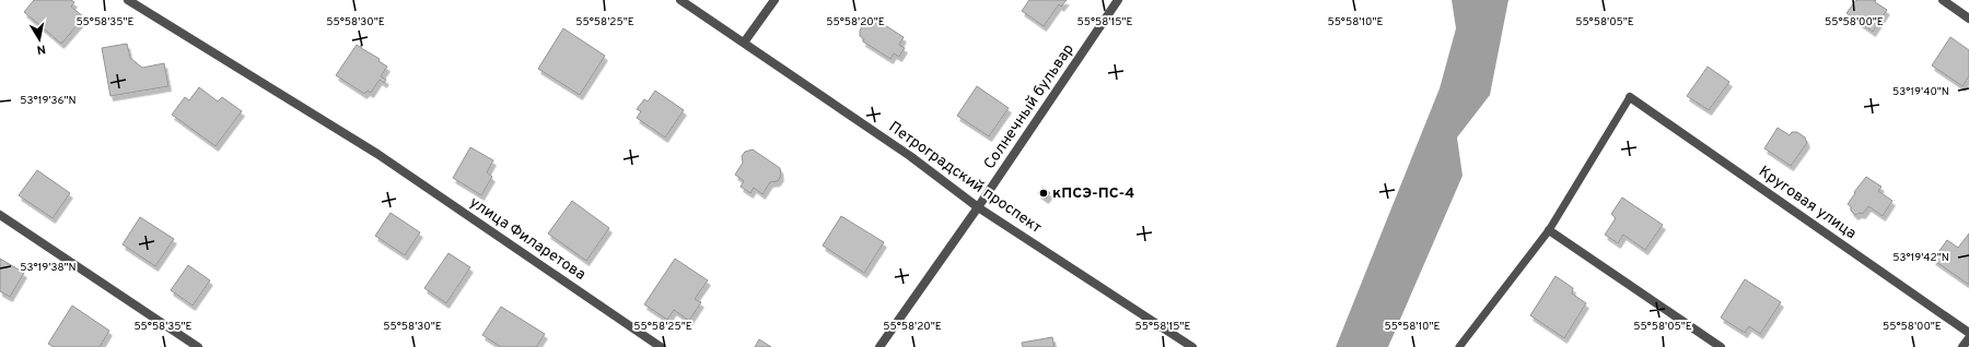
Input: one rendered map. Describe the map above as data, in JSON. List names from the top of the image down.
{
  "streets": {
    "street": [
      "Солнечный бульвар",
      "Петроградский проспект",
      "Круговая улица",
      "улица Филаретова"
    ]
  },
  "crossings": [
    ["Солнечный бульвар", "Петроградский проспект"]
  ],
  "places": ["кПСЭ-ПС-4"],
  "north": "bottom",
  "coordinates": [
    "55°58'35\"E",
    "55°58'30\"E",
    "55°58'25\"E",
    "55°58'20\"E",
    "55°58'10\"E",
    "55°58'05\"E",
    "55°58'15\"E",
    "55°58'00\"E",
    "53°19'40\"N",
    "53°19'36\"N",
    "53°19'42\"N",
    "53°19'38\"N"
  ]
}
